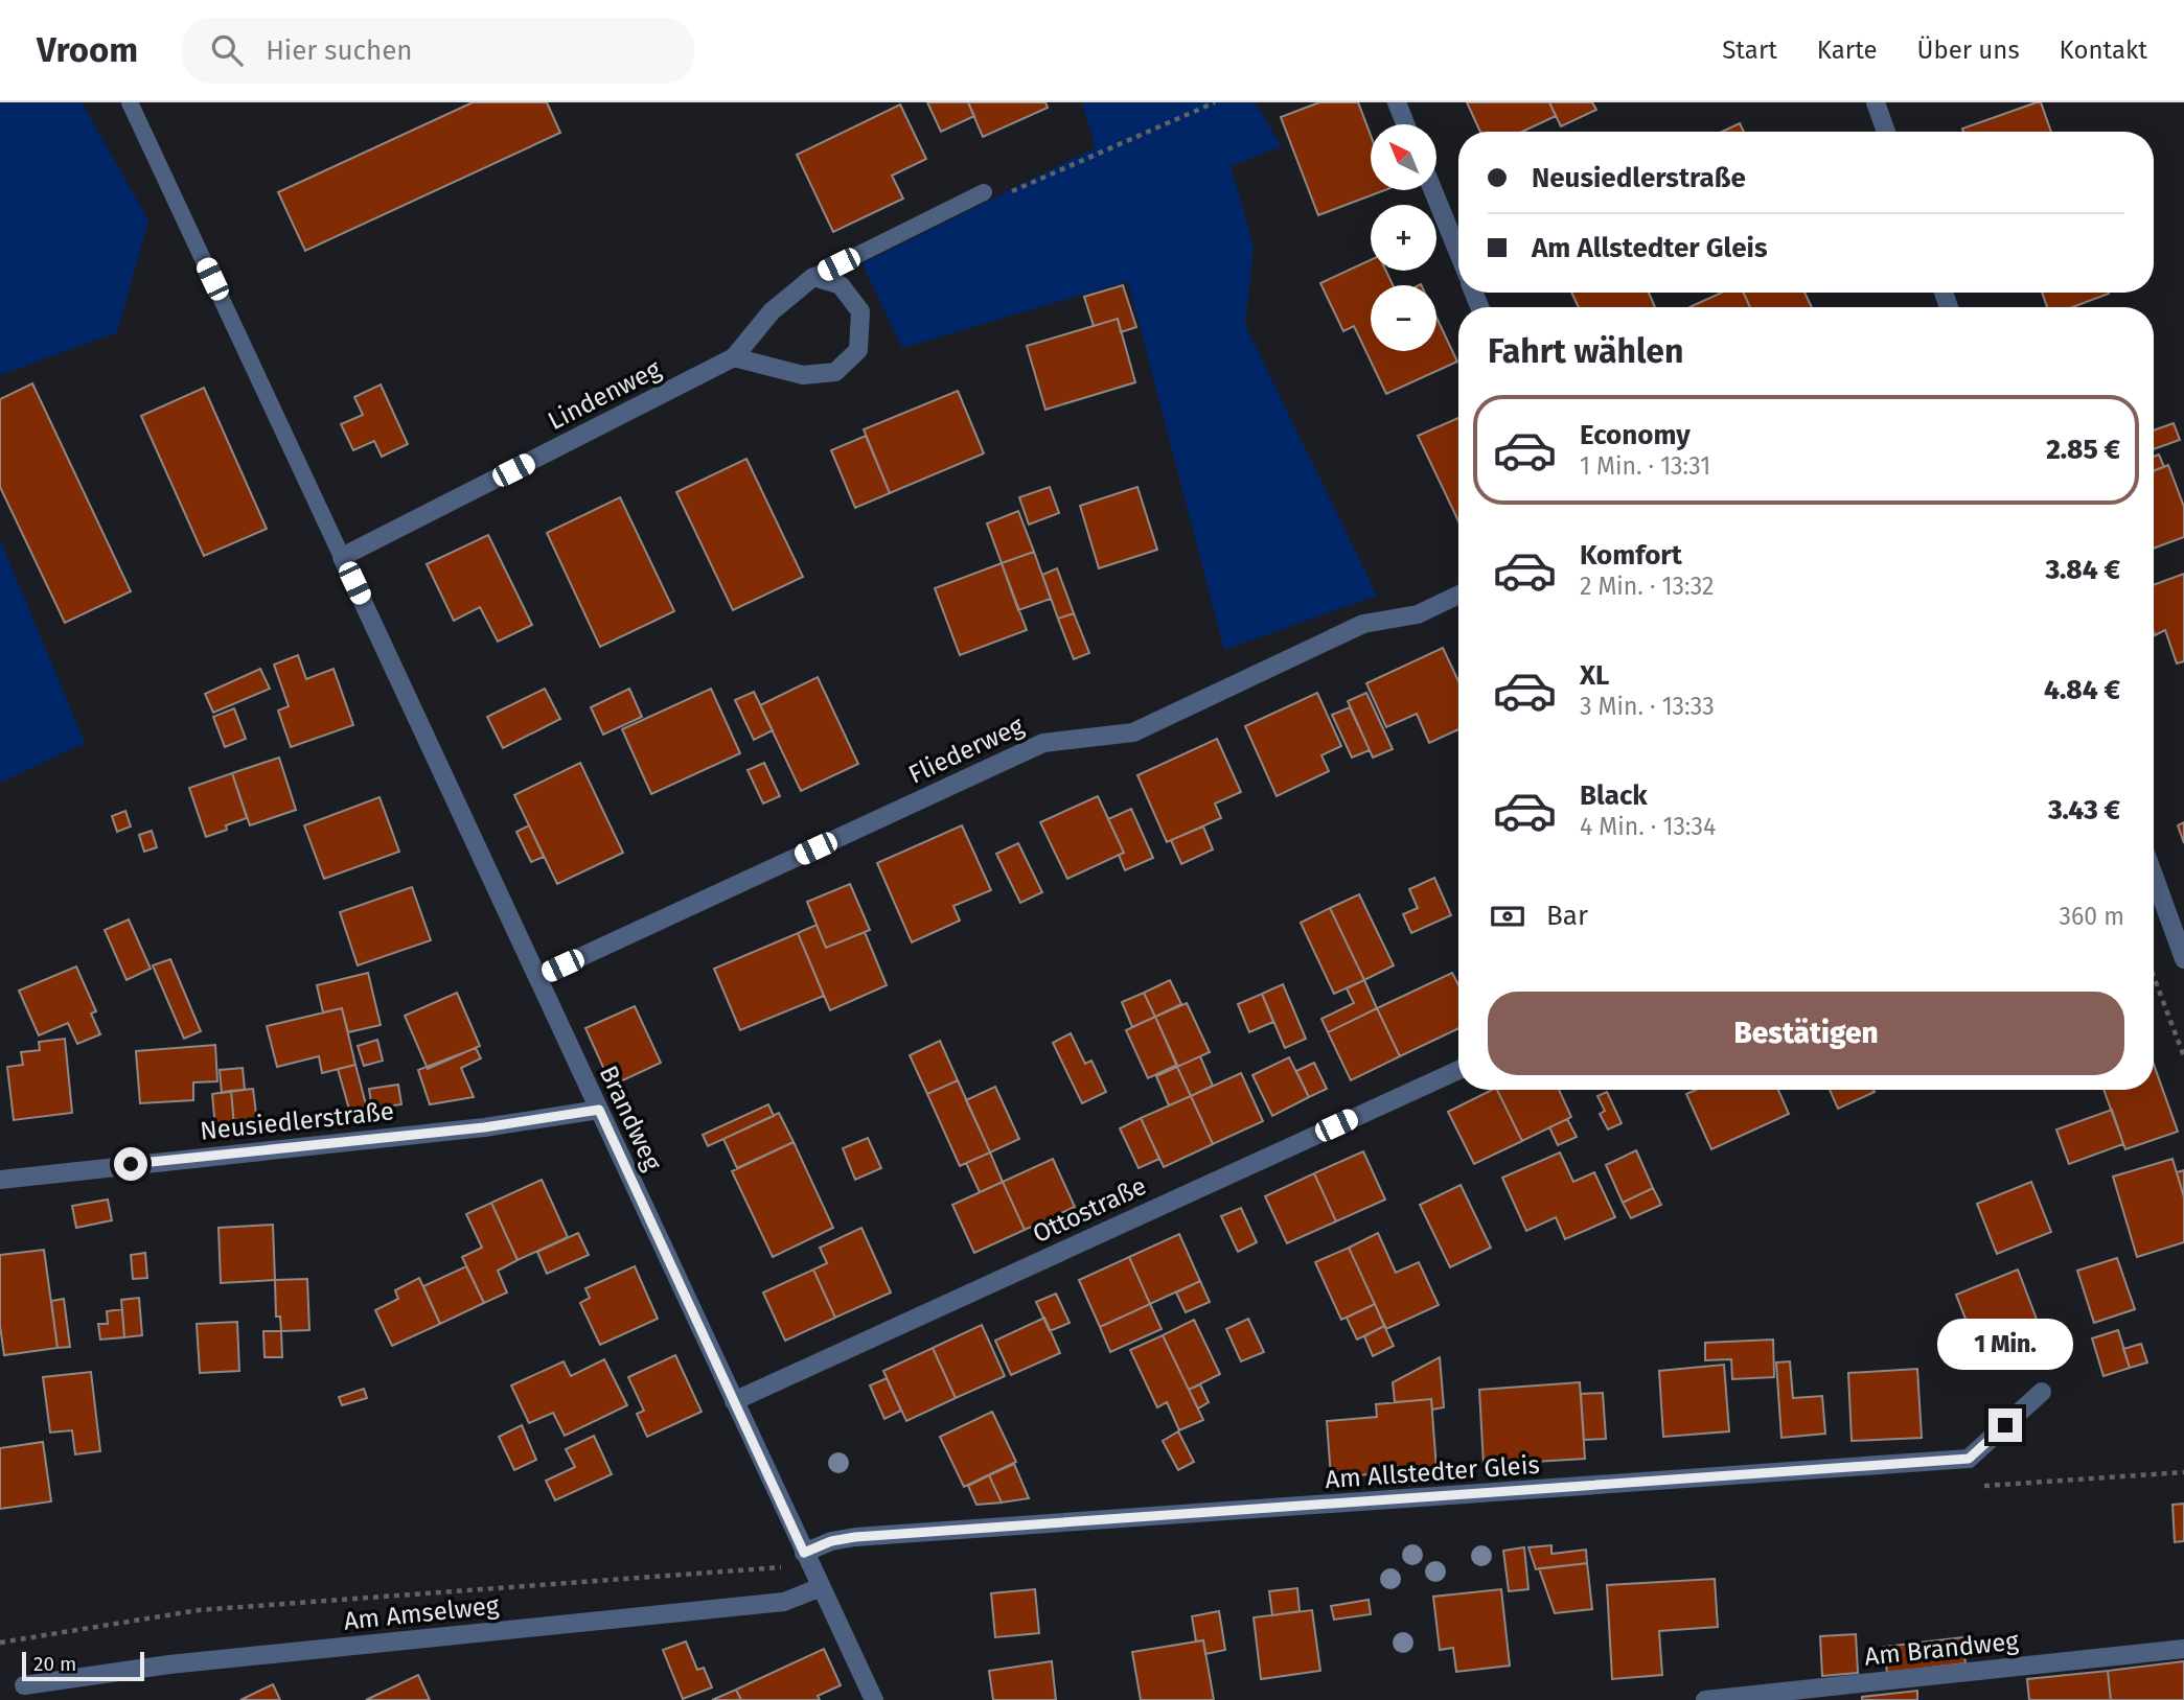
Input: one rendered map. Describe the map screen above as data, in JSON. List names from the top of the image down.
{
  "streets": {
    "street": [
      "Lindenweg",
      "Fliederweg",
      "Brandweg",
      "Neusiedlerstraße",
      "Ottostraße",
      "Am Allstedter Gleis",
      "Am Amselweg",
      "Am Brandweg"
    ]
  },
  "crossings": [
    ["Lindenweg", "Brandweg"],
    ["Fliederweg", "Brandweg"],
    ["Brandweg", "Neusiedlerstraße"],
    ["Brandweg", "Ottostraße"],
    ["Brandweg", "Am Allstedter Gleis"],
    ["Brandweg", "Am Amselweg"]
  ],
  "scale_bar": "20 m",
  "north": "top left",
  "page": {
    "header": "Vroom",
    "search": "Hier suchen",
    "nav": [
      "Start",
      "Karte",
      "Über uns",
      "Kontakt"
    ],
    "map_buttons": ["+", "−"],
    "banner": ["Neusiedlerstraße", "Am Allstedter Gleis"],
    "heading": "Fahrt wählen",
    "list": [
      {
        "name": "Economy",
        "note": "1 Min. · 13:31",
        "value": "2.85 €"
      },
      {
        "name": "Komfort",
        "note": "2 Min. · 13:32",
        "value": "3.84 €"
      },
      {
        "name": "XL",
        "note": "3 Min. · 13:33",
        "value": "4.84 €"
      },
      {
        "name": "Black",
        "note": "4 Min. · 13:34",
        "value": "3.43 €"
      }
    ],
    "pay": ["Bar", "360 m"],
    "buttons": "Bestätigen",
    "bubble": "1 Min.",
    "scale": "20 m"
  }
}
